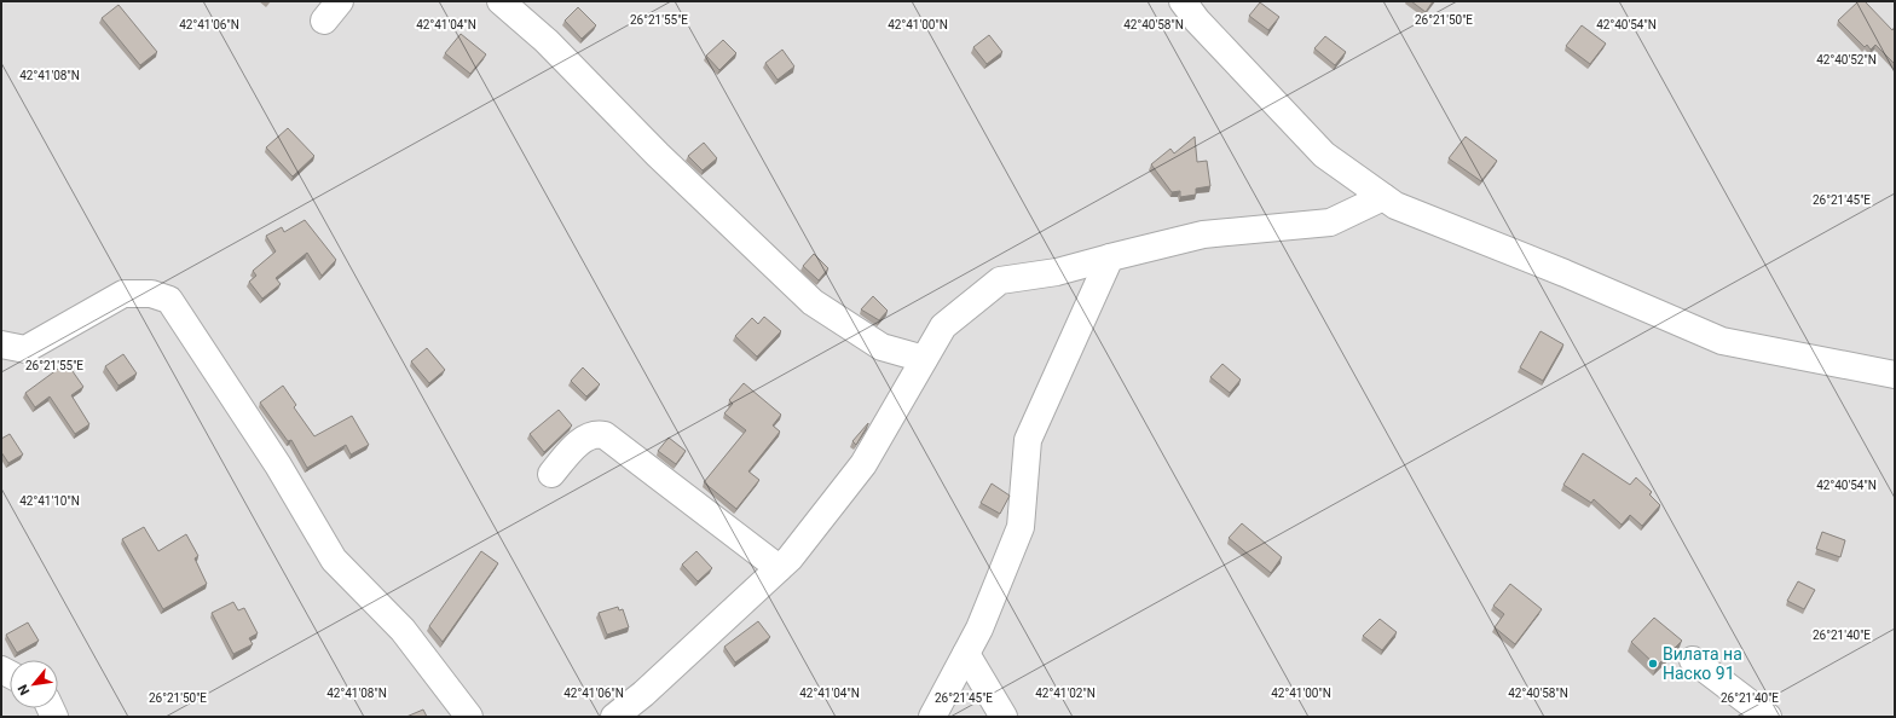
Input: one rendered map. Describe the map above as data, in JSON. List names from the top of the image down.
{
  "places": ["Вилата на Наско 91"],
  "north": "bottom left",
  "coordinates": [
    "26°21'55\"E",
    "26°21'50\"E",
    "42°41'06\"N",
    "42°41'04\"N",
    "42°41'00\"N",
    "42°40'58\"N",
    "42°40'54\"N",
    "42°40'52\"N",
    "42°41'08\"N",
    "26°21'45\"E",
    "42°41'10\"N",
    "26°21'40\"E",
    "42°41'02\"N"
  ]
}
